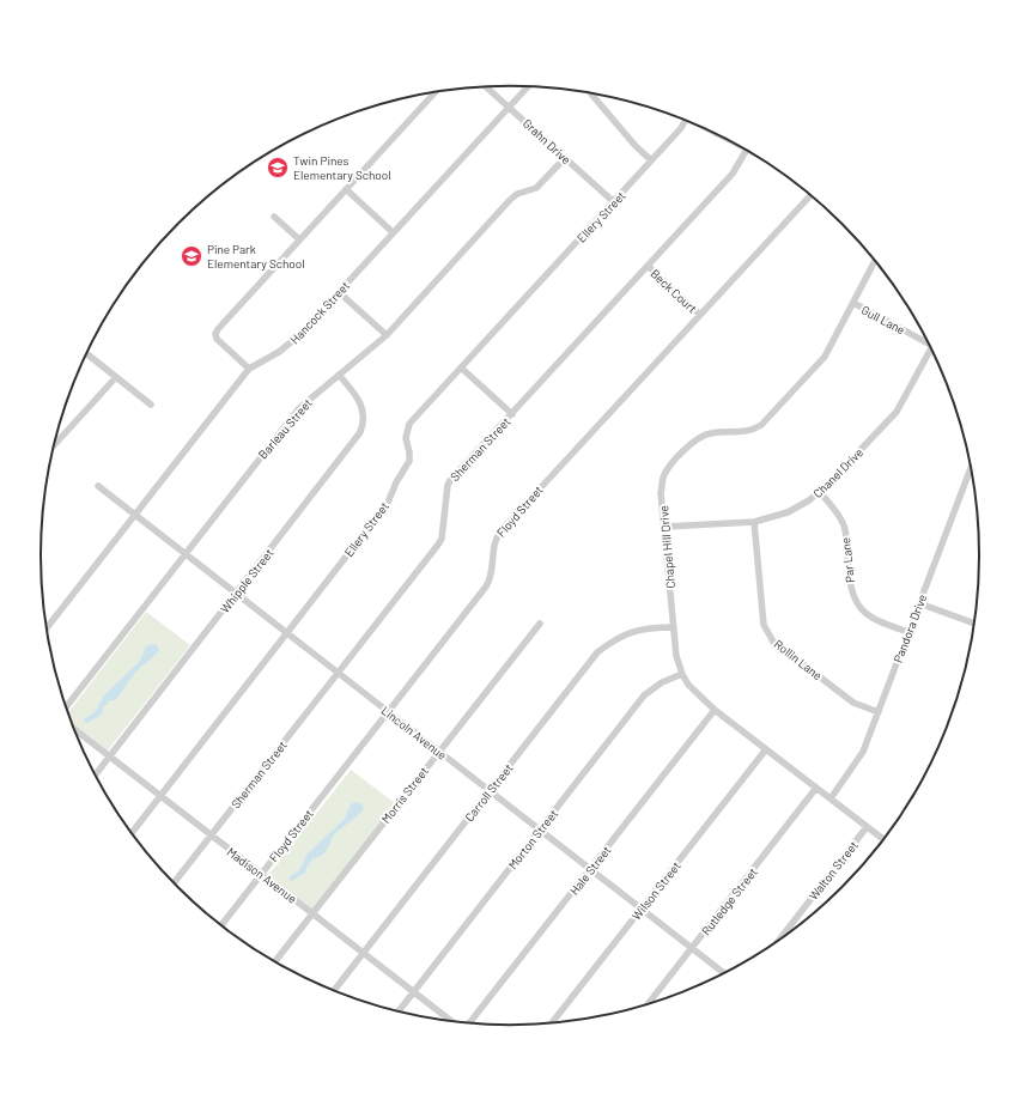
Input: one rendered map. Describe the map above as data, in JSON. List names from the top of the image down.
{
  "streets": {
    "street": [
      "Grahn Drive",
      "Ellery Street",
      "Beck Court",
      "Hancock Street",
      "Gull Lane",
      "Barleau Street",
      "Sherman Street",
      "Chanel Drive",
      "Floyd Street",
      "Chapel Hill Drive",
      "Par Lane",
      "Whipple Street",
      "Pandora Drive",
      "Rollin Lane",
      "Lincoln Avenue",
      "Carroll Street",
      "Morris Street",
      "Morton Street",
      "Hale Street",
      "Walton Street",
      "Madison Avenue",
      "Wilson Street",
      "Rutledge Street"
    ]
  },
  "crossings": [
    ["Grahn Drive", "Ellery Street"],
    ["Grahn Drive", "Hancock Street"],
    ["Grahn Drive", "Barleau Street"],
    ["Ellery Street", "Lincoln Avenue"],
    ["Ellery Street", "Madison Avenue"],
    ["Beck Court", "Sherman Street"],
    ["Beck Court", "Floyd Street"],
    ["Hancock Street", "Lincoln Avenue"],
    ["Gull Lane", "Chapel Hill Drive"],
    ["Barleau Street", "Whipple Street"],
    ["Barleau Street", "Lincoln Avenue"],
    ["Sherman Street", "Lincoln Avenue"],
    ["Sherman Street", "Madison Avenue"],
    ["Chanel Drive", "Chapel Hill Drive"],
    ["Chanel Drive", "Par Lane"],
    ["Chanel Drive", "Rollin Lane"],
    ["Floyd Street", "Lincoln Avenue"],
    ["Floyd Street", "Madison Avenue"],
    ["Chapel Hill Drive", "Pandora Drive"],
    ["Chapel Hill Drive", "Carroll Street"],
    ["Chapel Hill Drive", "Morton Street"],
    ["Chapel Hill Drive", "Hale Street"],
    ["Chapel Hill Drive", "Walton Street"],
    ["Chapel Hill Drive", "Wilson Street"],
    ["Chapel Hill Drive", "Rutledge Street"],
    ["Par Lane", "Pandora Drive"],
    ["Whipple Street", "Lincoln Avenue"],
    ["Whipple Street", "Madison Avenue"],
    ["Pandora Drive", "Rollin Lane"],
    ["Lincoln Avenue", "Carroll Street"],
    ["Lincoln Avenue", "Morris Street"],
    ["Lincoln Avenue", "Morton Street"],
    ["Lincoln Avenue", "Hale Street"],
    ["Lincoln Avenue", "Wilson Street"],
    ["Lincoln Avenue", "Rutledge Street"],
    ["Carroll Street", "Madison Avenue"],
    ["Morris Street", "Madison Avenue"],
    ["Morton Street", "Madison Avenue"]
  ],
  "places": {
    "school or university": ["Twin Pines Elementary School", "Pine Park Elementary School"]
  }
}
